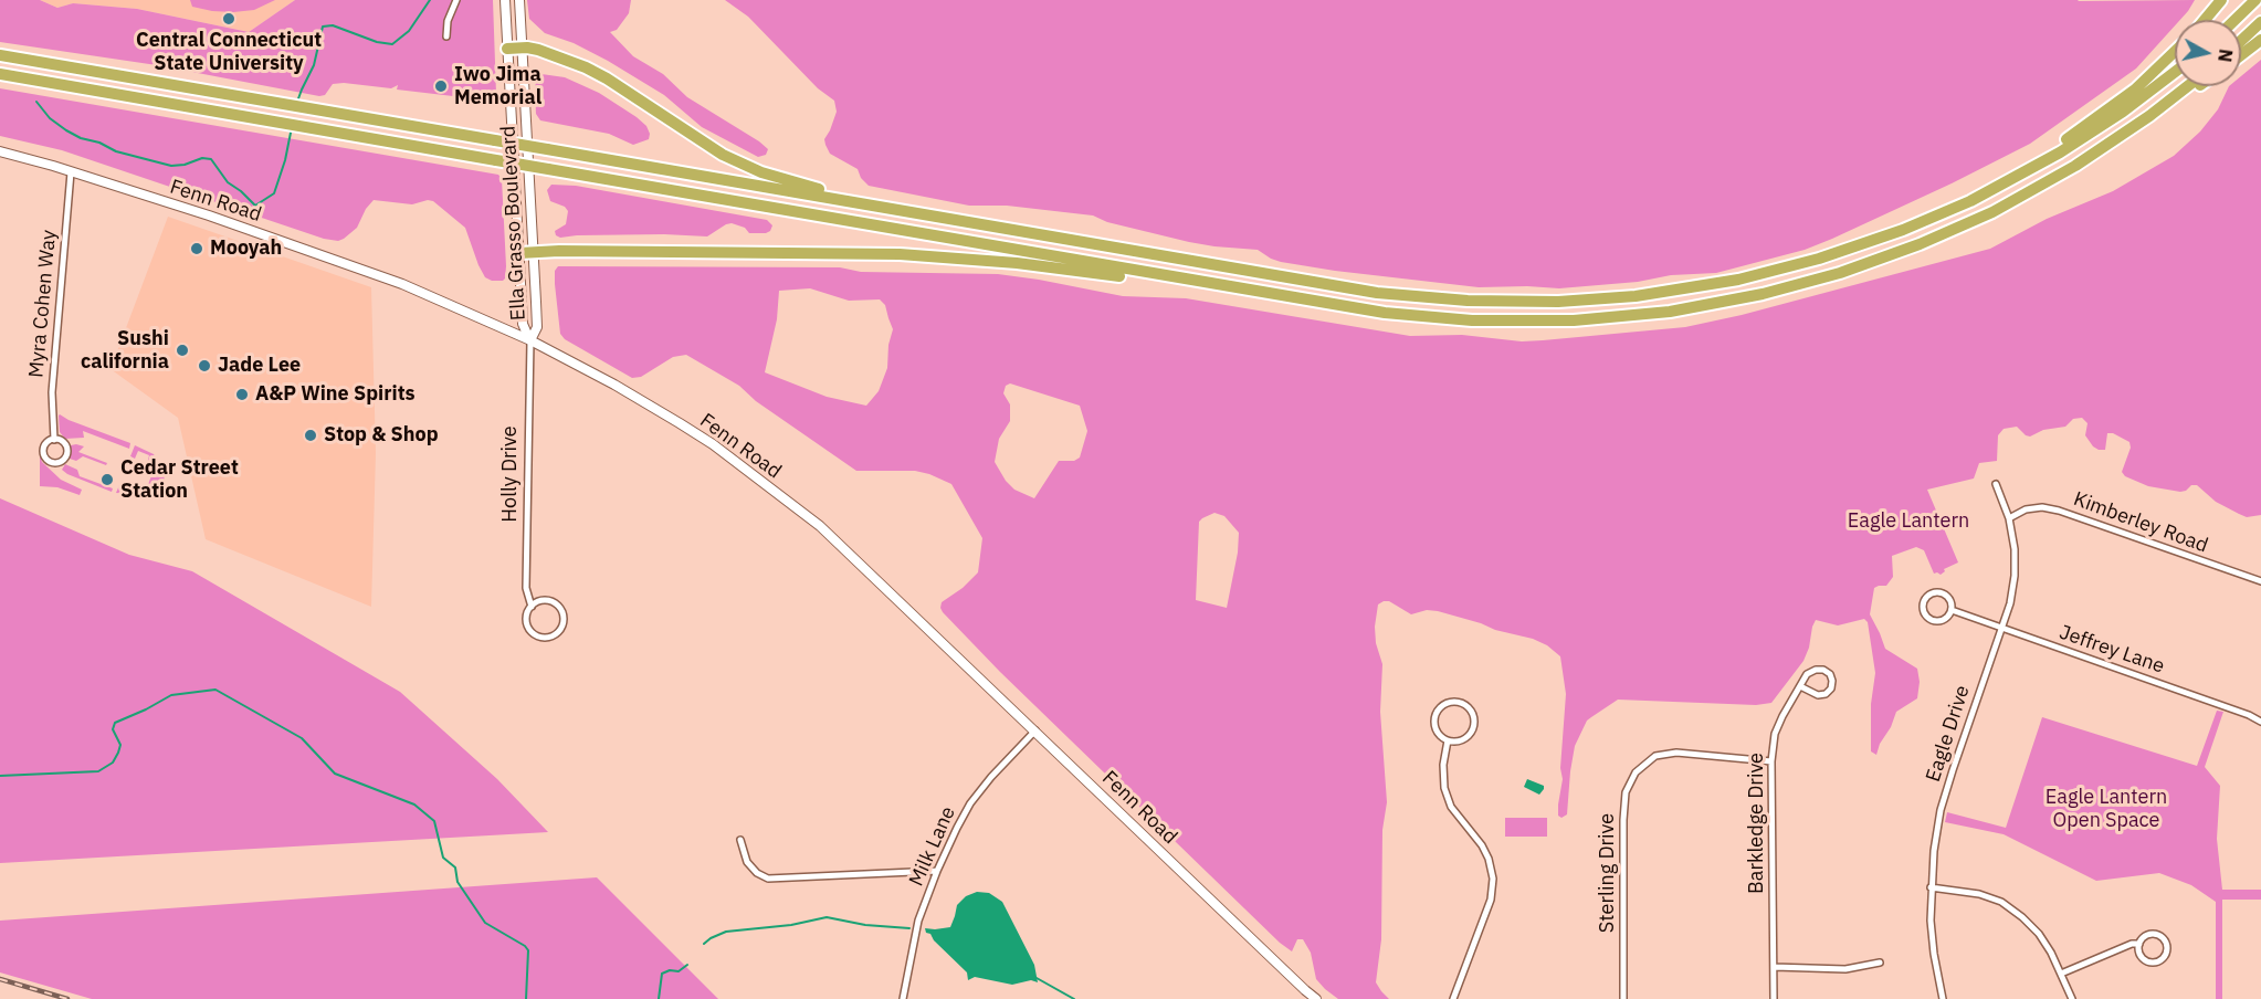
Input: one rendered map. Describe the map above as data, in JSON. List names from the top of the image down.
{
  "streets": {
    "main road": ["Fenn Road", "Ella Grasso Boulevard"],
    "street": [
      "Myra Cohen Way",
      "Holly Drive",
      "Kimberley Road",
      "Jeffrey Lane",
      "Eagle Drive",
      "Barkledge Drive",
      "Milk Lane",
      "Sterling Drive"
    ]
  },
  "crossings": [
    ["Fenn Road", "Ella Grasso Boulevard"],
    ["Fenn Road", "Myra Cohen Way"],
    ["Fenn Road", "Holly Drive"],
    ["Fenn Road", "Milk Lane"],
    ["Ella Grasso Boulevard", "Holly Drive"],
    ["Kimberley Road", "Eagle Drive"],
    ["Jeffrey Lane", "Eagle Drive"],
    ["Barkledge Drive", "Sterling Drive"]
  ],
  "parks": ["Eagle Lantern", "Eagle Lantern Open Space"],
  "places": [
    "Central Connecticut State University",
    "Iwo Jima Memorial",
    "Mooyah",
    "Sushi california",
    "Jade Lee",
    "A&P Wine Spirits",
    "Stop & Shop",
    "Cedar Street Station"
  ],
  "north": "right"
}
